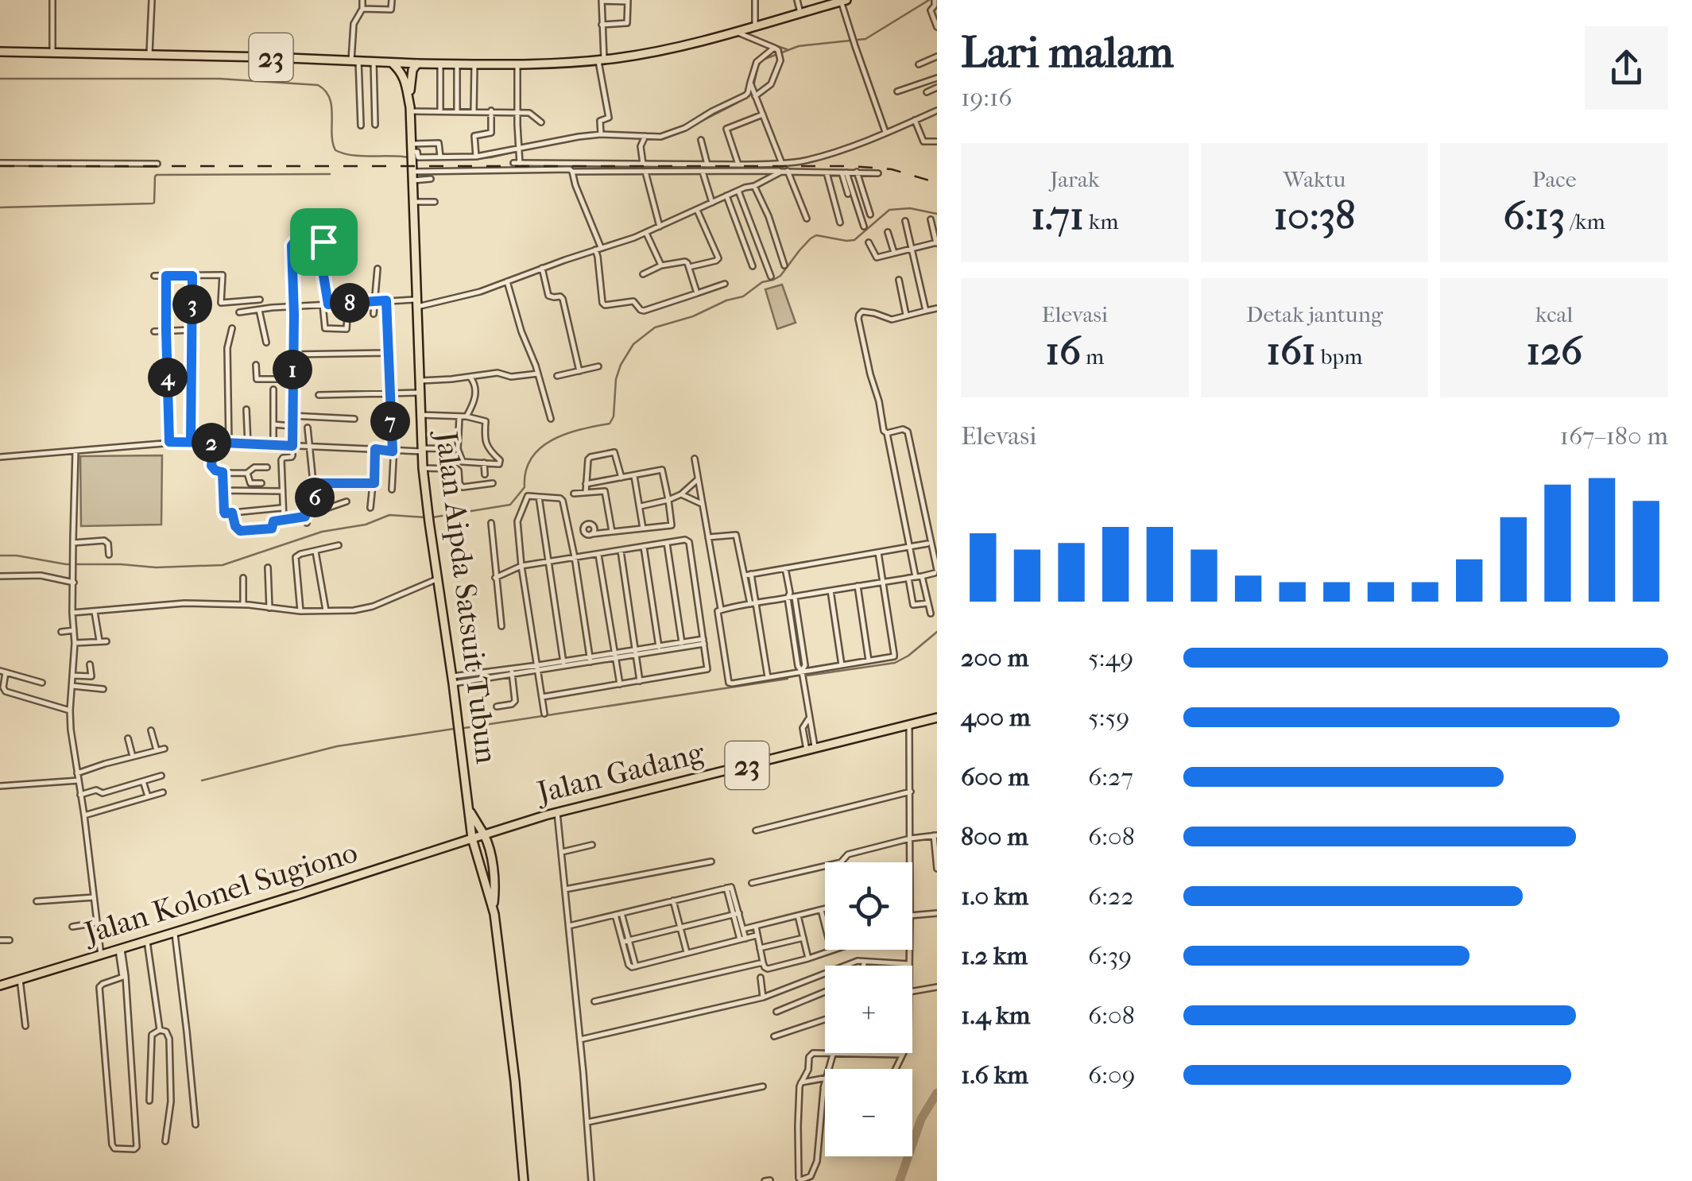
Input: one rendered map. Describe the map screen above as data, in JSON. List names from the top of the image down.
{
  "streets": {
    "main road": [
      "23",
      "Jalan Aipda Satsuit Tubun",
      "Jalan Gadang",
      "Jalan Kolonel Sugiono"
    ]
  },
  "crossings": [
    ["23", "Jalan Aipda Satsuit Tubun"],
    ["Jalan Aipda Satsuit Tubun", "Jalan Gadang"],
    ["Jalan Gadang", "Jalan Kolonel Sugiono"]
  ],
  "page": {
    "heading": ["Lari malam", "19:16"],
    "stats": [
      ["Jarak", "1.71 km"],
      ["Waktu", "10:38"],
      ["Pace", "6:13 /km"],
      ["Elevasi", "16 m"],
      ["Detak jantung", "161 bpm"],
      ["kcal", "126"]
    ],
    "pins": [
      "8",
      "3",
      "1",
      "4",
      "7",
      "2",
      "6"
    ],
    "chart": ["Elevasi", "167–180 m"],
    "list": [
      {
        "name": "200 m",
        "note": "5:49"
      },
      {
        "name": "400 m",
        "note": "5:59"
      },
      {
        "name": "600 m",
        "note": "6:27"
      },
      {
        "name": "800 m",
        "note": "6:08"
      },
      {
        "name": "1.0 km",
        "note": "6:22"
      },
      {
        "name": "1.2 km",
        "note": "6:39"
      },
      {
        "name": "1.4 km",
        "note": "6:08"
      },
      {
        "name": "1.6 km",
        "note": "6:09"
      }
    ],
    "map_buttons": ["+", "−"]
  }
}
